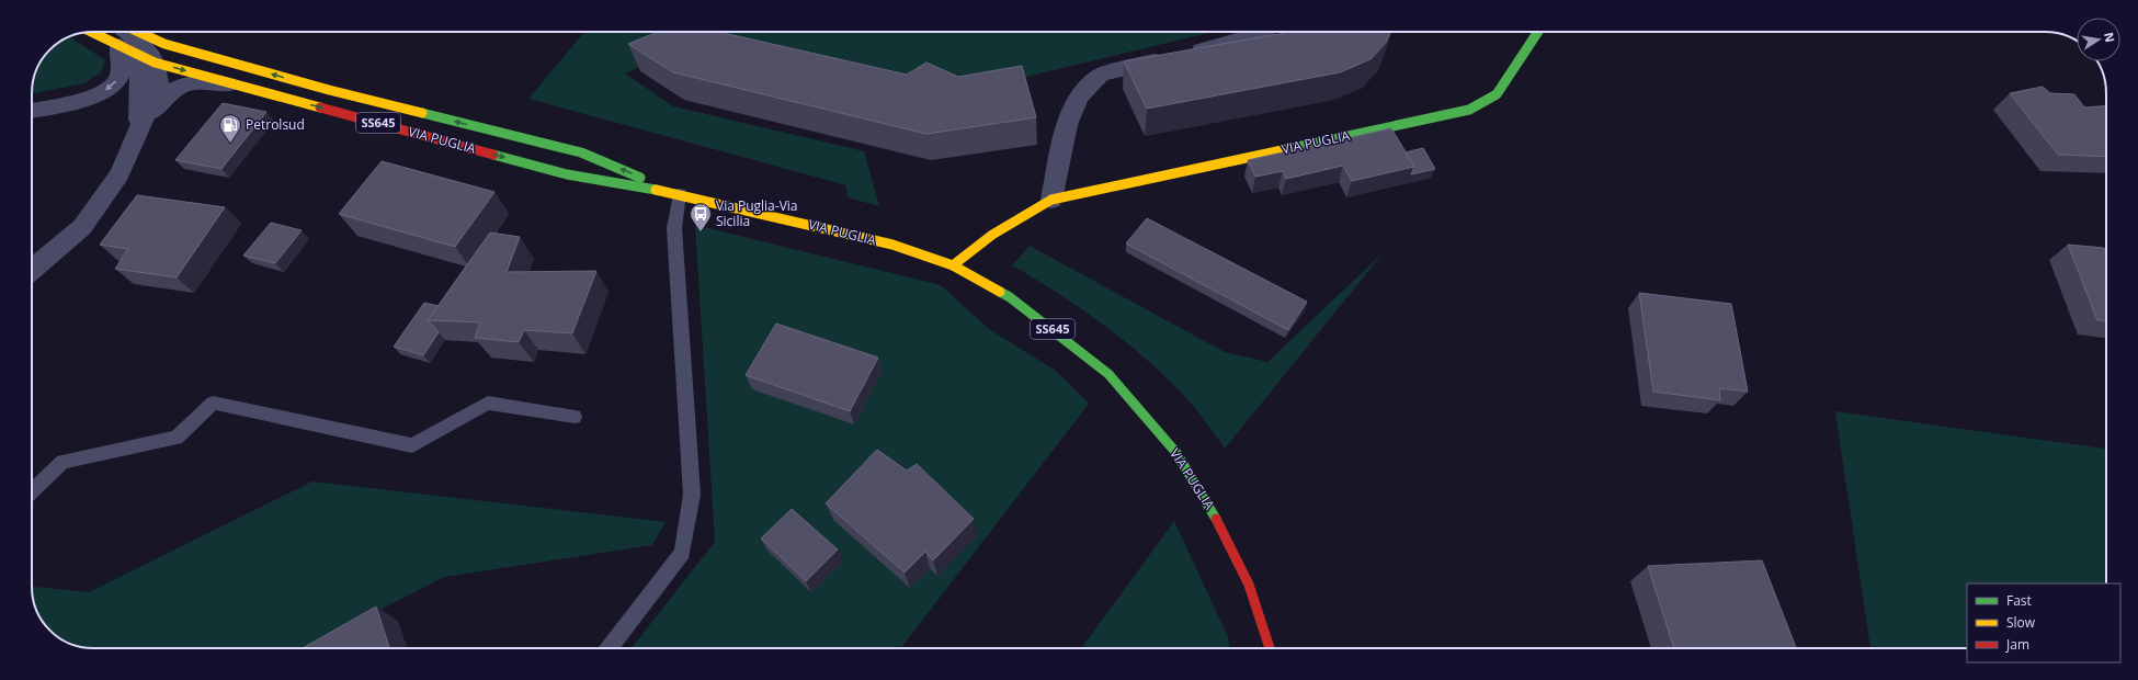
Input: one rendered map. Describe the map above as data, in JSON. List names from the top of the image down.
{
  "streets": {
    "main road": ["SS645", "VIA PUGLIA"]
  },
  "places": {
    "fuel station": ["Petrolsud"],
    "bus stop": ["Via Puglia-Via Sicilia"]
  },
  "legend": ["Fast", "Slow", "Jam"],
  "north": "right"
}
